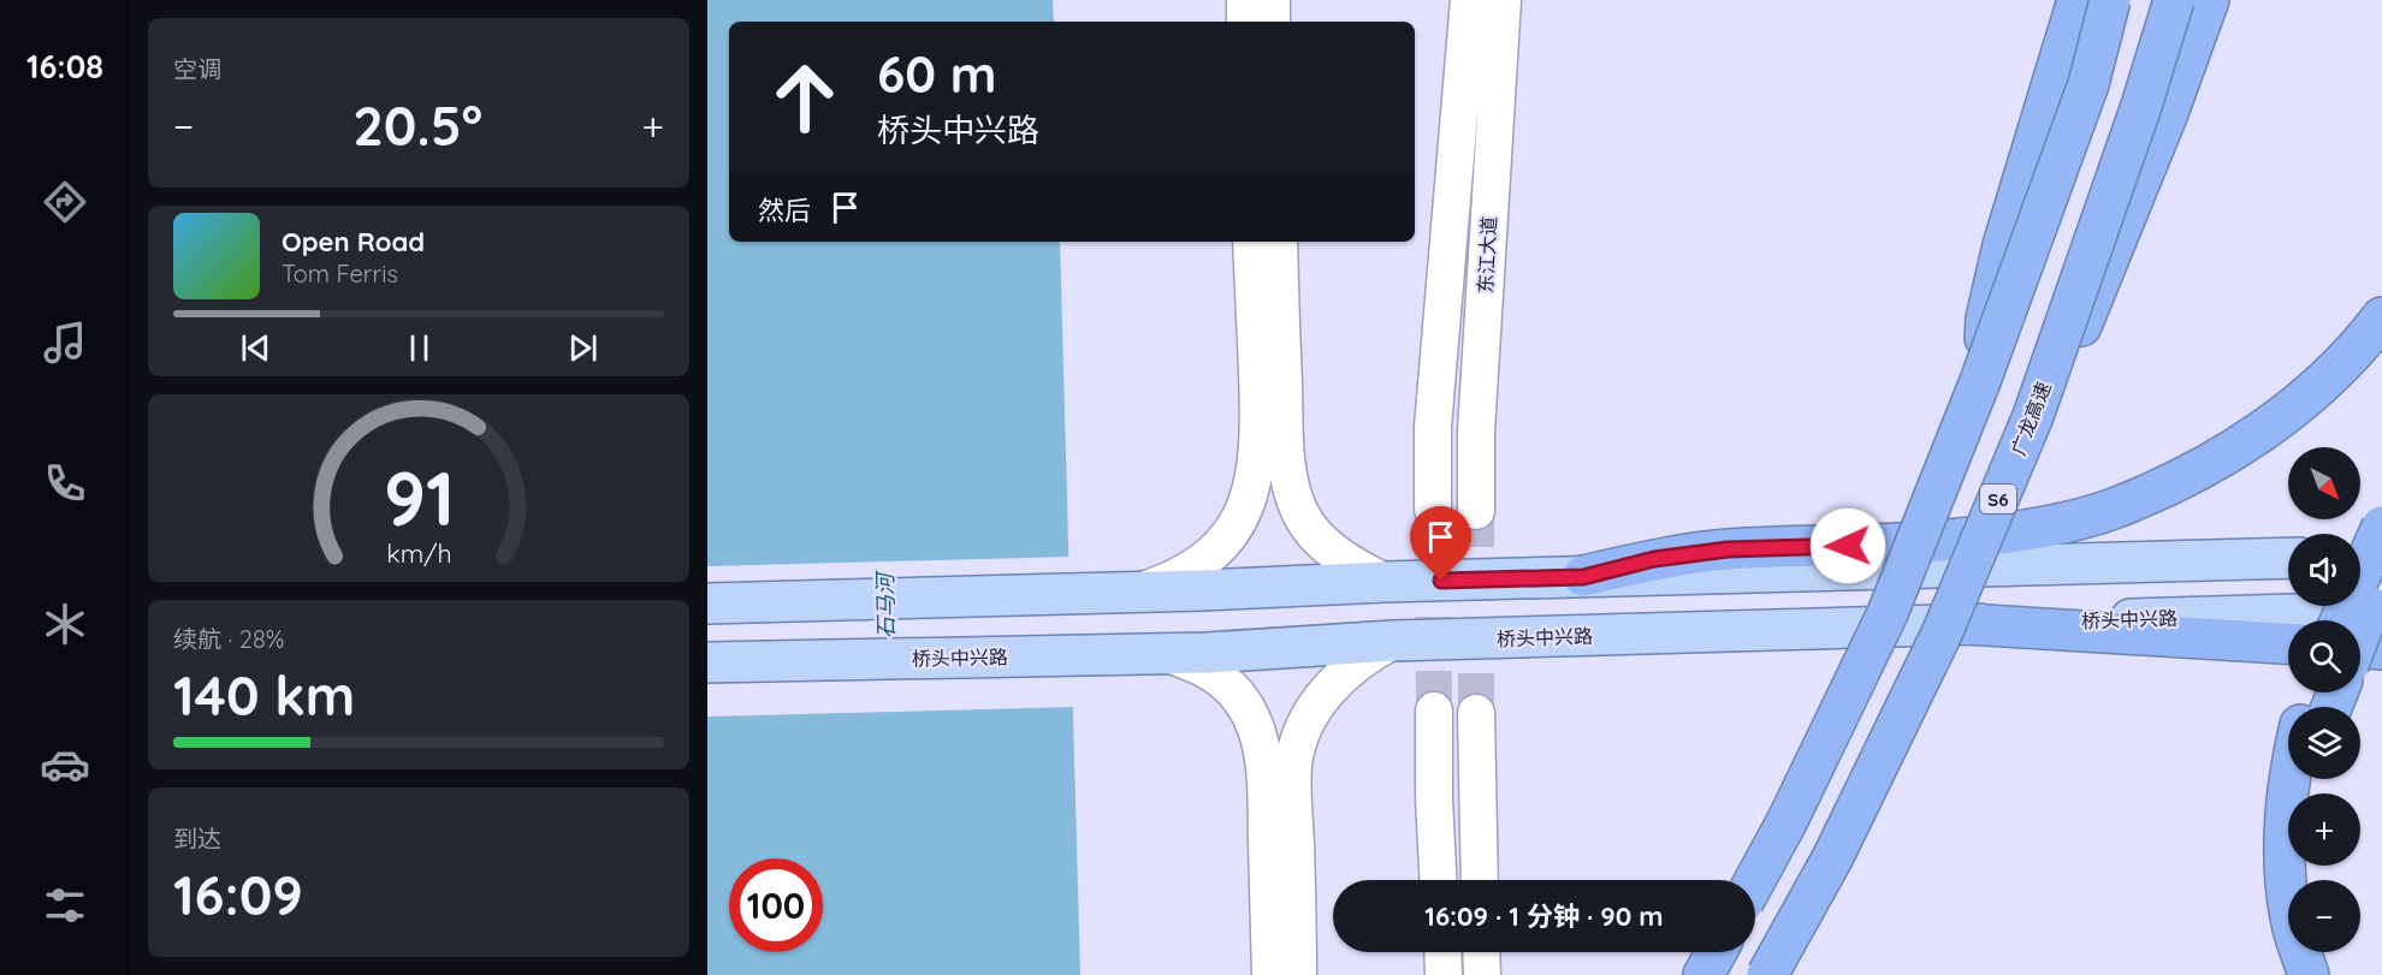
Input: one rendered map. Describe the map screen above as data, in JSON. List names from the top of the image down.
{
  "streets": {
    "highway": ["广龙高速", "S6"],
    "main road": ["东江大道", "桥头中兴路"]
  },
  "water": ["石马河"],
  "north": "bottom right",
  "page": {
    "tabs": "16:08",
    "tile": [
      "空调",
      ["续航 · 28%", "140 km"],
      ["到达", "16:09"]
    ],
    "turn": ["60 m", "桥头中兴路"],
    "heat": ["−", "20.5°", "+"],
    "then": "然后",
    "song": ["Open Road", "Tom Ferris"],
    "map_buttons": ["+", "−"],
    "limit": "100",
    "trip": "16:09 · 1 分钟 · 90 m",
    "gauge": ["91", "km/h"]
  }
}
